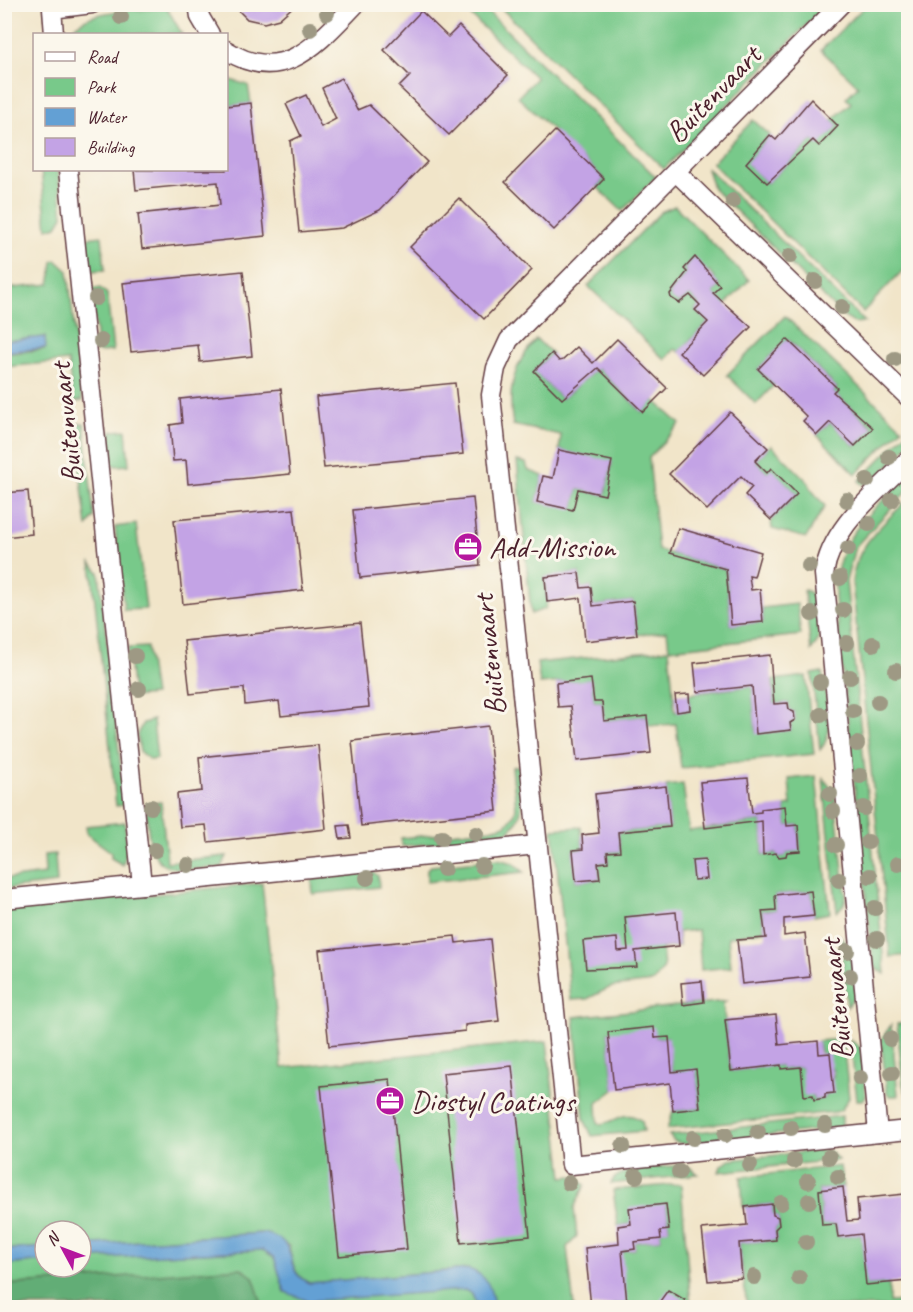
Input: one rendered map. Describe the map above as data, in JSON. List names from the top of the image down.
{
  "streets": {
    "street": ["Buitenvaart"]
  },
  "places": {
    "office": ["Add-Mission", "Diostyl Coatings"]
  },
  "legend": [
    "Road",
    "Park",
    "Water",
    "Building"
  ],
  "north": "top left"
}
